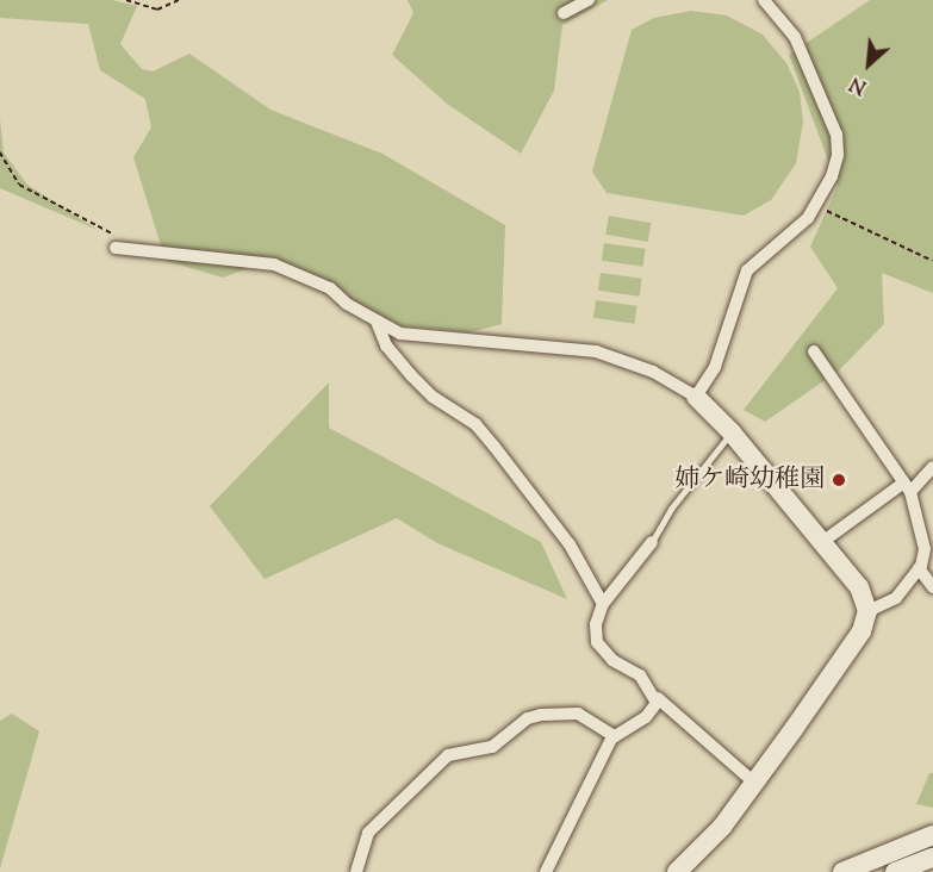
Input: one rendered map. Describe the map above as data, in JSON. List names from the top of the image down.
{
  "places": ["姉ケ崎幼稚園"],
  "north": "bottom left"
}
